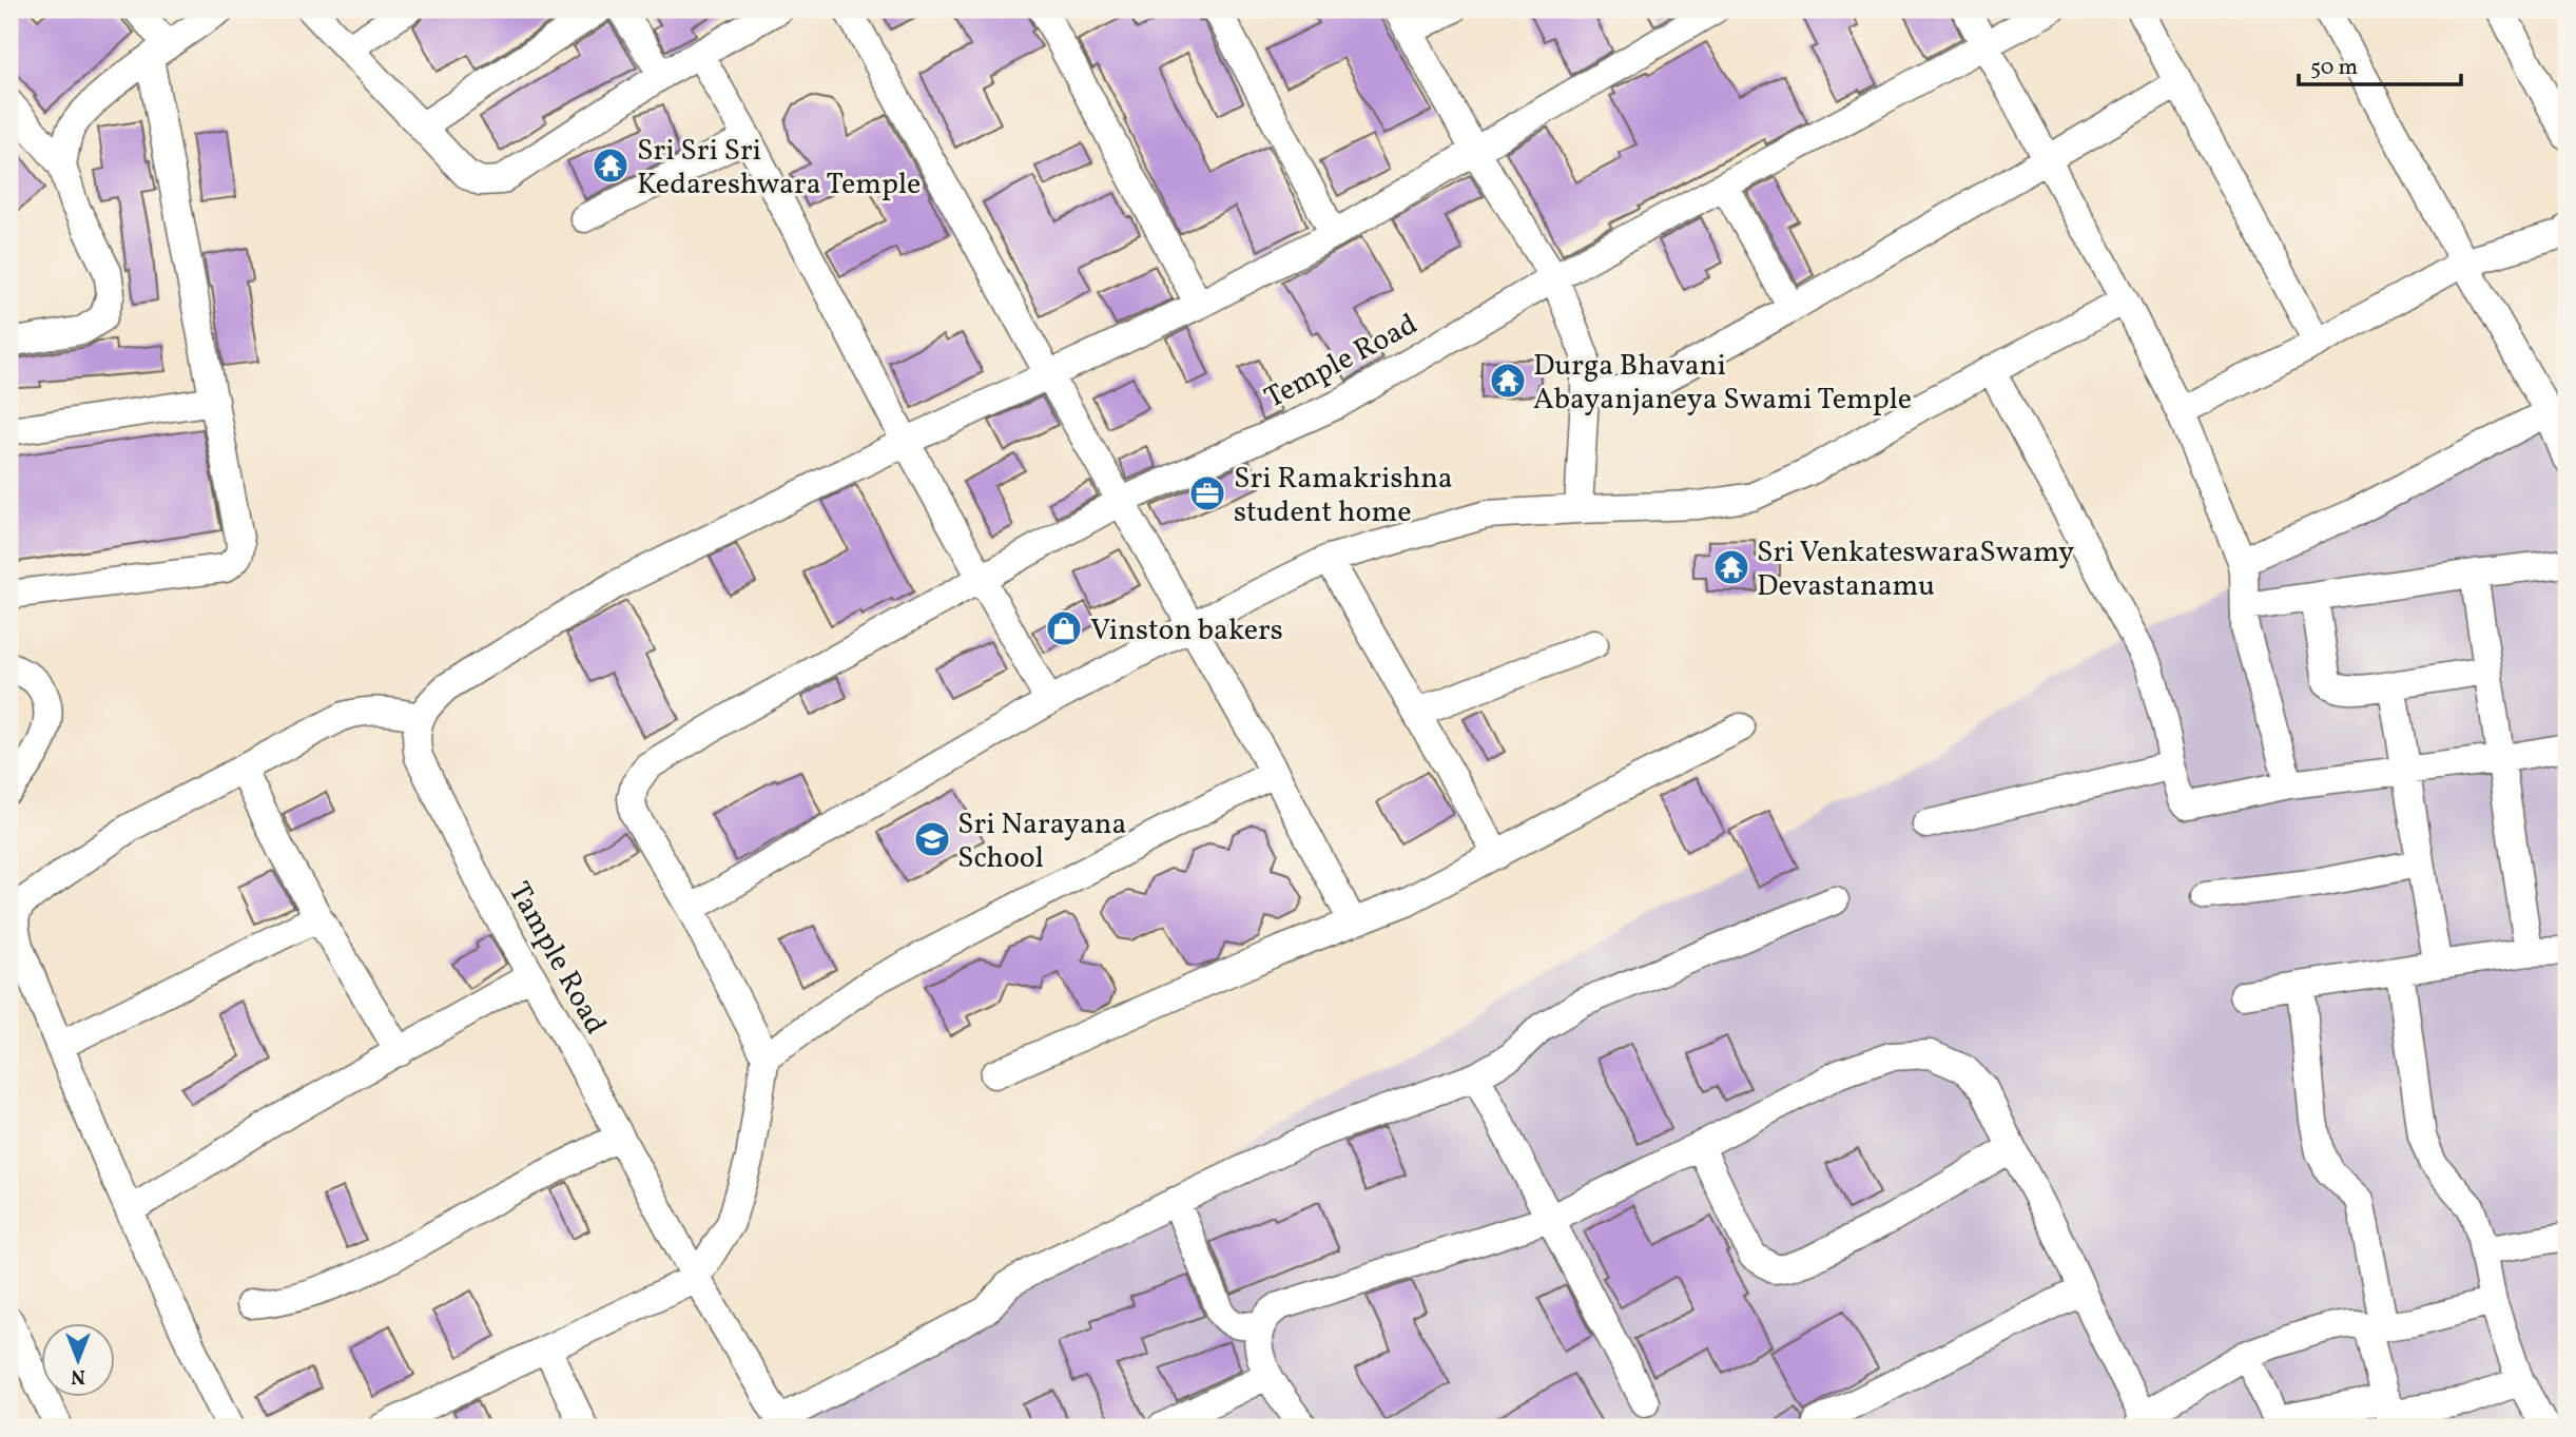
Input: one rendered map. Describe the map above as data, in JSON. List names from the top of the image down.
{
  "streets": {
    "street": ["Temple Road", "Tample Road"]
  },
  "places": {
    "temple": ["Sri Sri Sri Kedareshwara Temple", "Durga Bhavani Abayanjaneya Swami Temple", "Sri VenkateswaraSwamy Devastanamu"],
    "office": ["Sri Ramakrishna student home"],
    "shop": ["Vinston bakers"],
    "school or university": ["Sri Narayana School"]
  },
  "scale_bar": "50 m",
  "north": "bottom"
}
